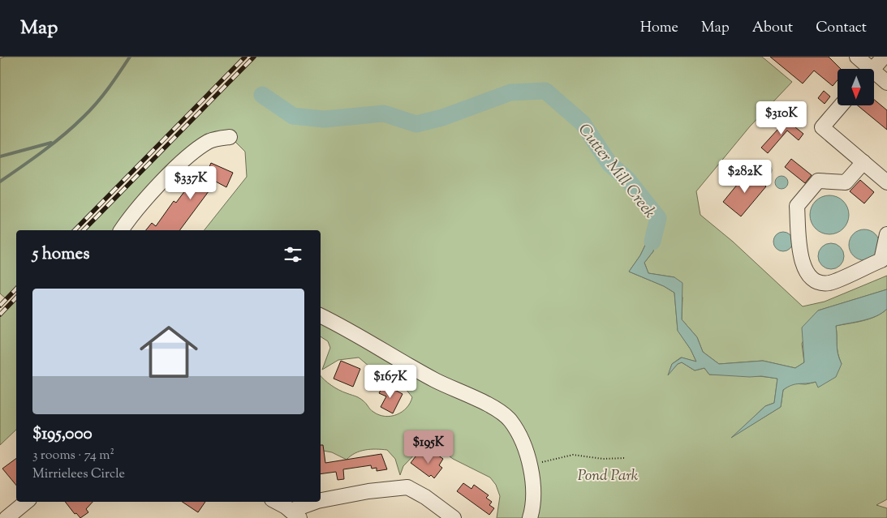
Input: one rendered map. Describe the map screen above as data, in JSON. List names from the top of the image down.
{
  "water": ["Cutter Mill Creek"],
  "parks": ["Pond Park"],
  "north": "bottom",
  "page": {
    "header": "Map",
    "nav": [
      "Home",
      "Map",
      "About",
      "Contact"
    ],
    "price": [
      "$310K",
      "$282K",
      "$337K",
      "$167K",
      "$195K"
    ],
    "heading": "5 homes",
    "list": [
      {
        "name": "$195,000",
        "note": "3 rooms · 74 m² · Mirrielees Circle"
      }
    ]
  }
}
